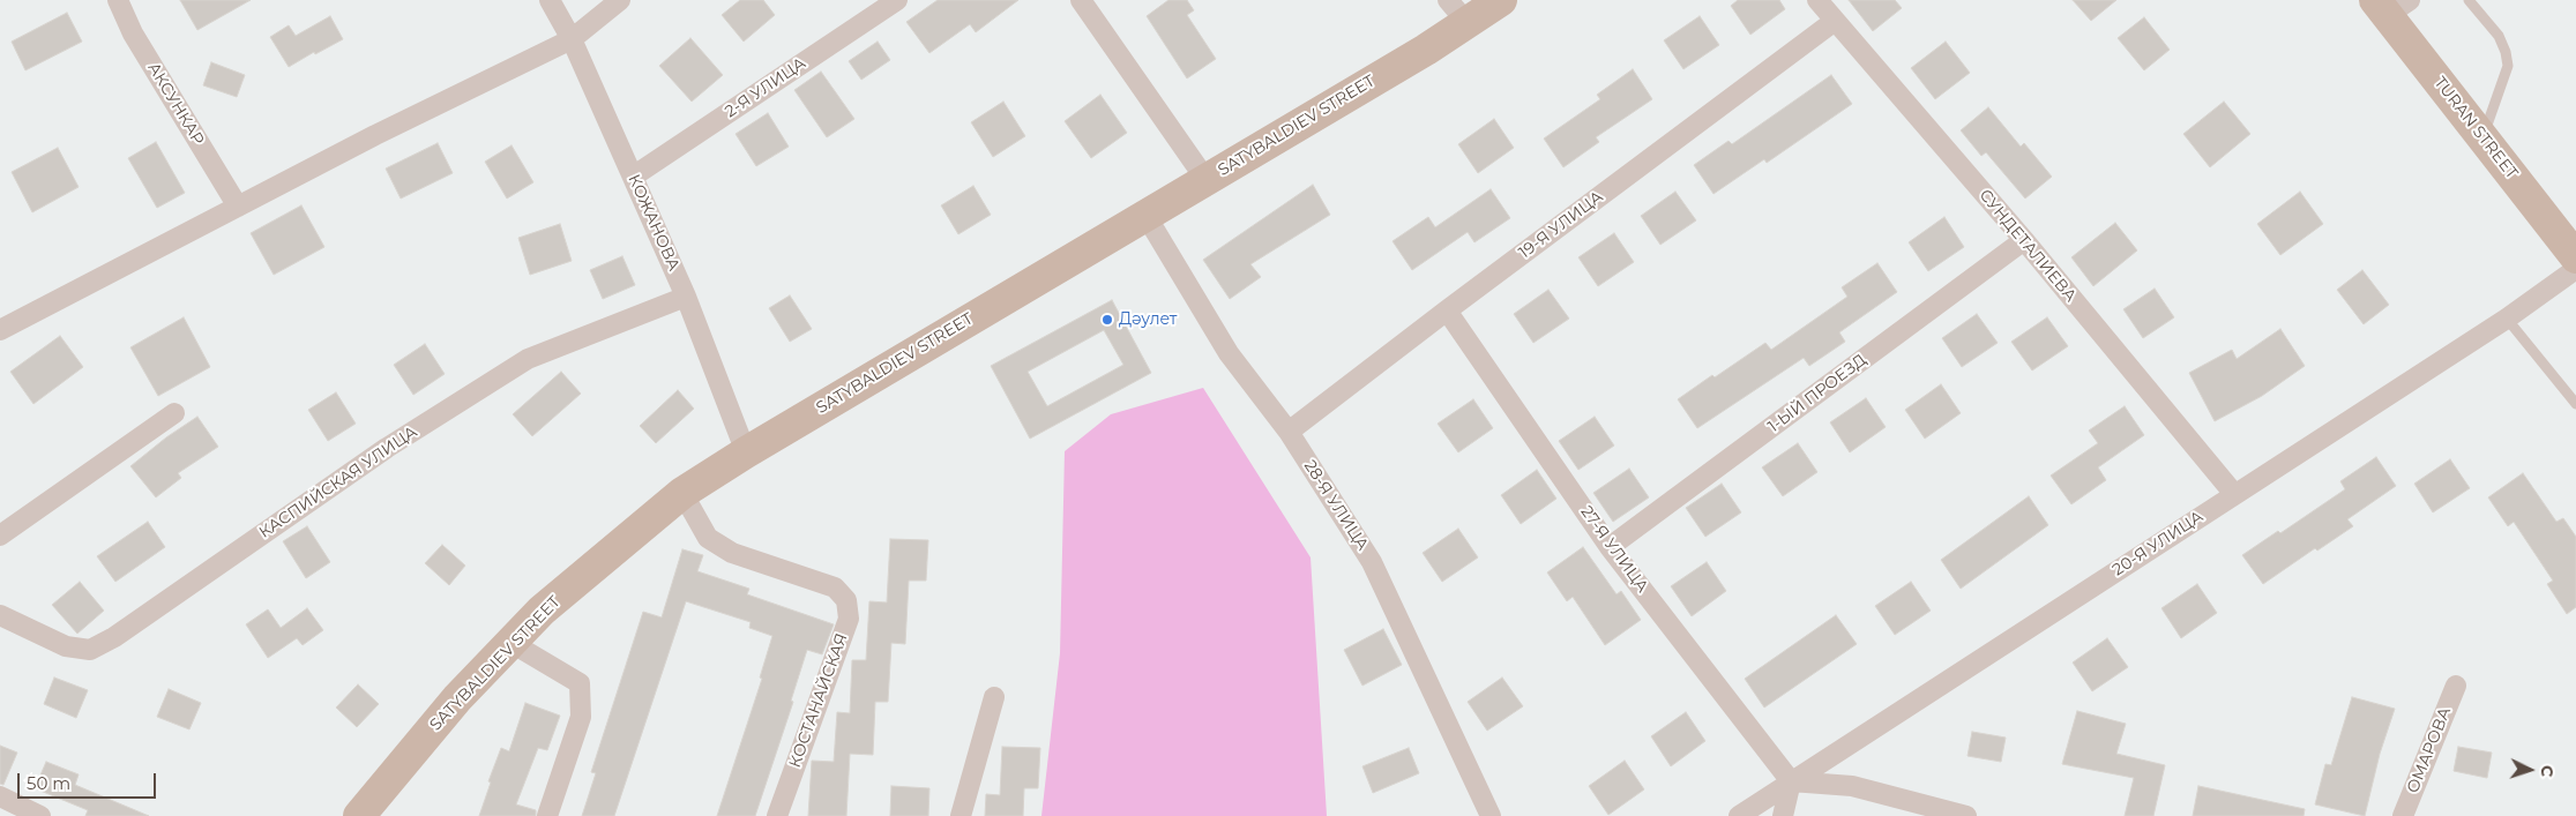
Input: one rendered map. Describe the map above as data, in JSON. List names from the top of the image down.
{
  "streets": {
    "main road": ["SATYBALDIEV STREET", "TURAN STREET"],
    "street": [
      "2-Я УЛИЦА",
      "АКСУНКАР",
      "КОЖАНОВА",
      "19-Я УЛИЦА",
      "СУНДЕТАЛИЕВА",
      "1-ЫЙ ПРОЕЗД",
      "КАСПИЙСКАЯ УЛИЦА",
      "28-Я УЛИЦА",
      "20-Я УЛИЦА",
      "27-Я УЛИЦА",
      "КОСТАНАЙСКАЯ",
      "ОМАРОВА"
    ]
  },
  "crossings": [
    ["2-Я УЛИЦА", "КОЖАНОВА"],
    ["SATYBALDIEV STREET", "КОЖАНОВА"],
    ["SATYBALDIEV STREET", "28-Я УЛИЦА"],
    ["SATYBALDIEV STREET", "КОСТАНАЙСКАЯ"],
    ["КОЖАНОВА", "КАСПИЙСКАЯ УЛИЦА"],
    ["19-Я УЛИЦА", "СУНДЕТАЛИЕВА"],
    ["19-Я УЛИЦА", "28-Я УЛИЦА"],
    ["19-Я УЛИЦА", "27-Я УЛИЦА"],
    ["СУНДЕТАЛИЕВА", "1-ЫЙ ПРОЕЗД"],
    ["СУНДЕТАЛИЕВА", "20-Я УЛИЦА"],
    ["1-ЫЙ ПРОЕЗД", "27-Я УЛИЦА"],
    ["20-Я УЛИЦА", "27-Я УЛИЦА"]
  ],
  "places": ["Дәулет"],
  "scale_bar": "50 m",
  "north": "right"
}
